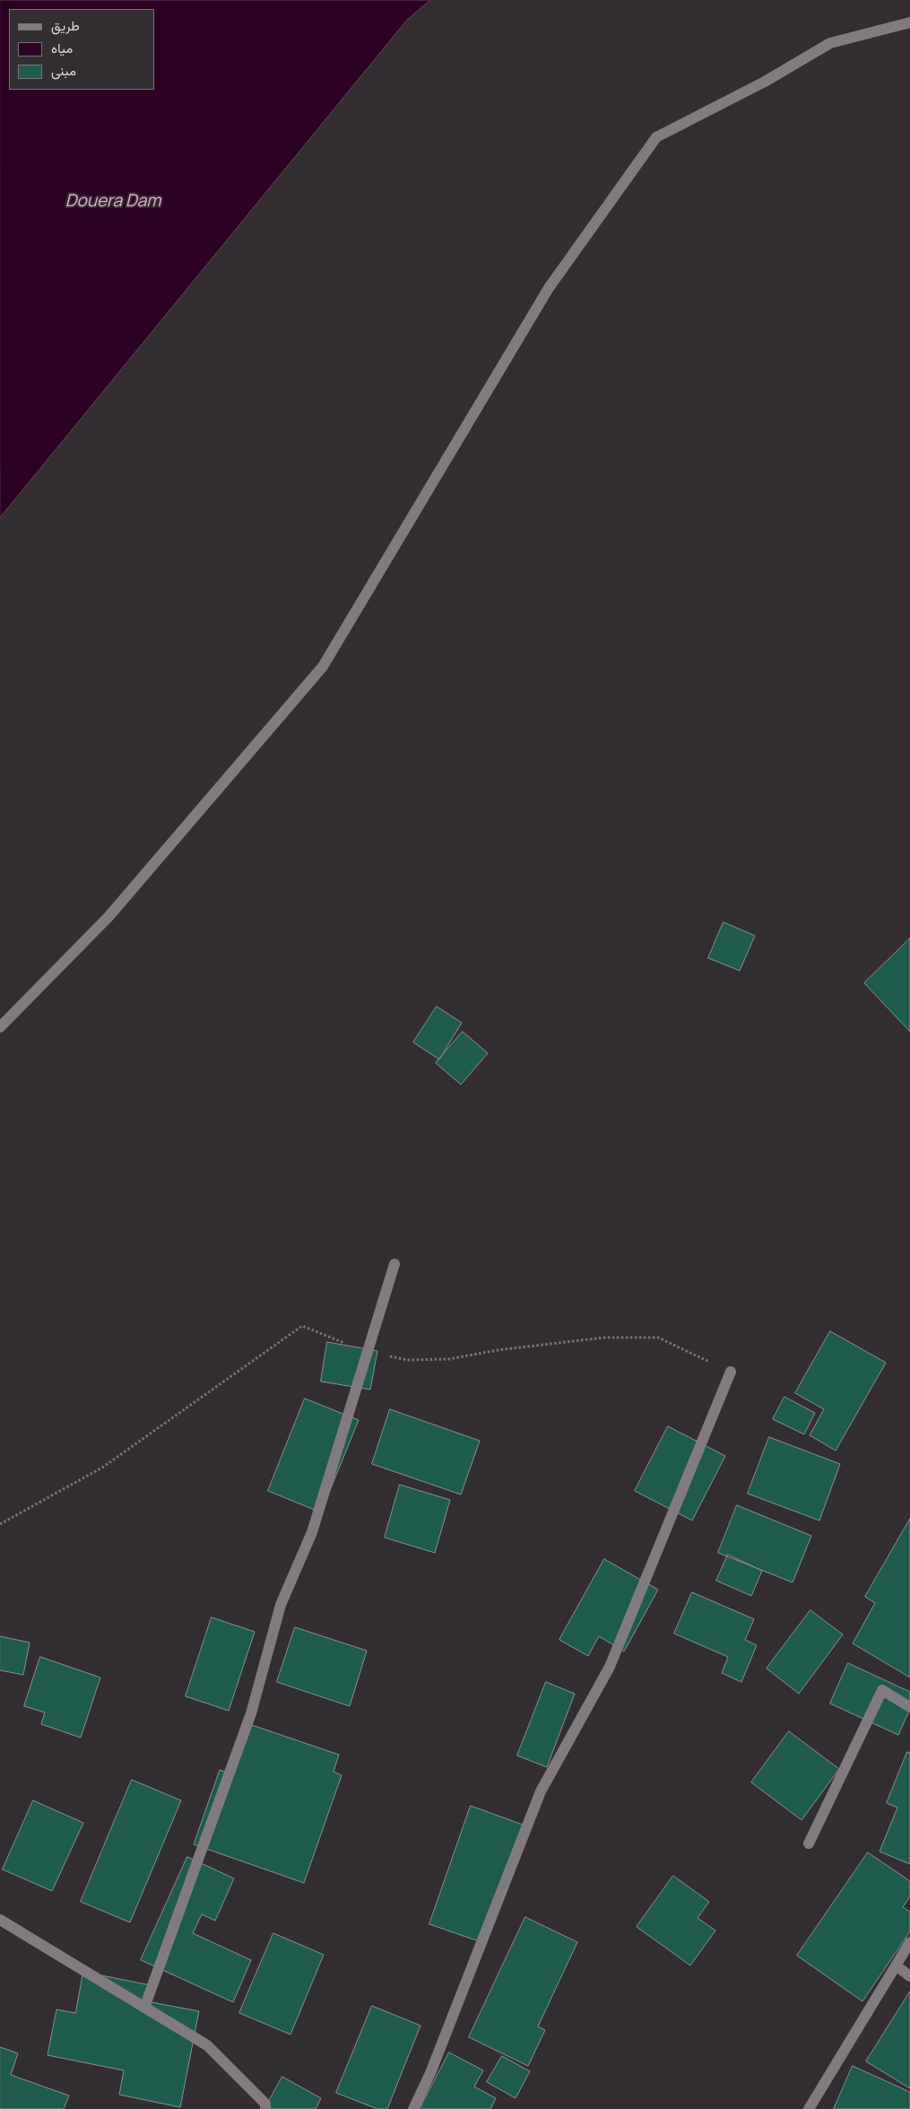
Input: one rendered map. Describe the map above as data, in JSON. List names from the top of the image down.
{
  "water": ["Douera Dam"],
  "legend": ["طريق", "مياه", "مبنى"]
}
